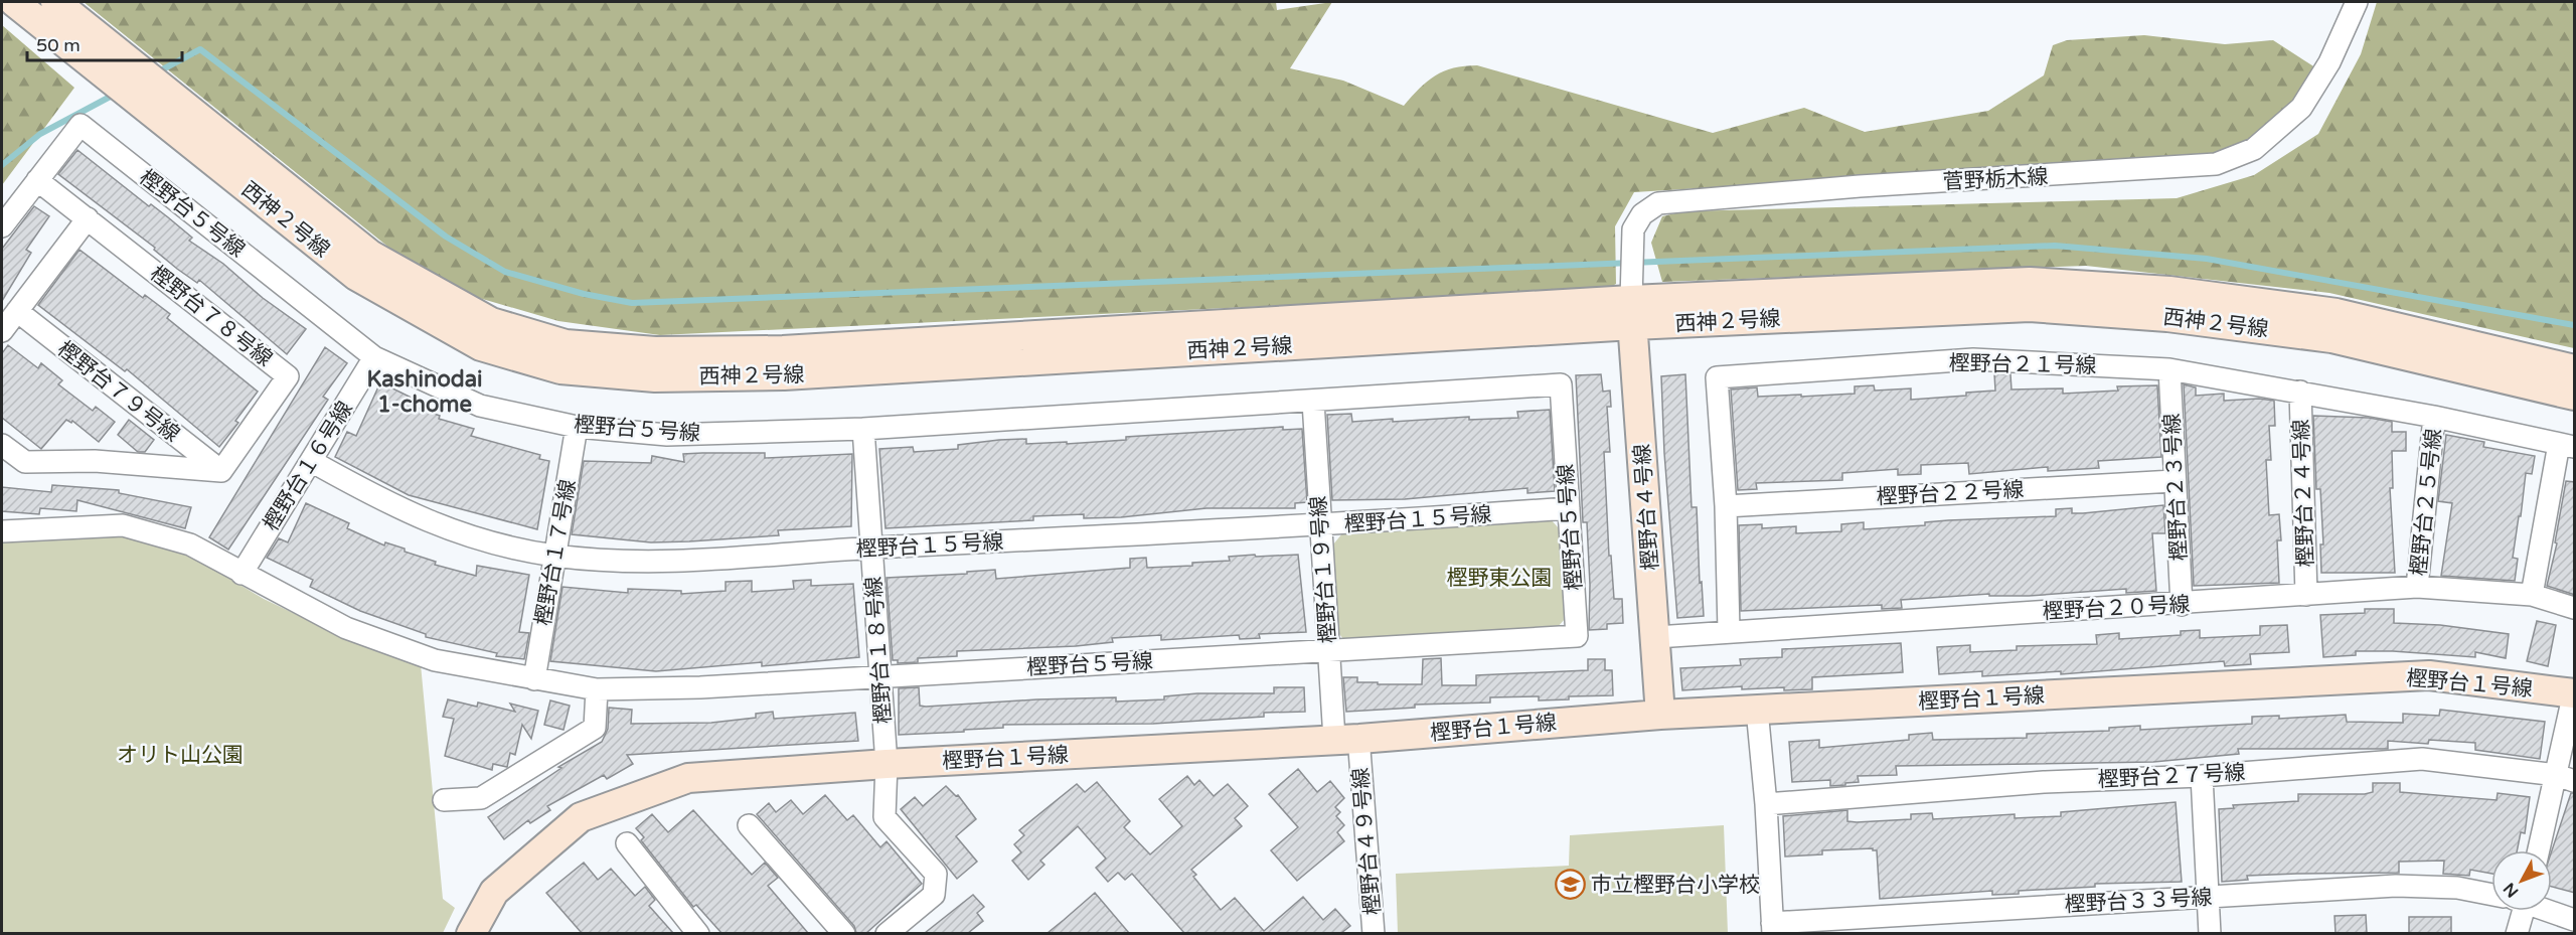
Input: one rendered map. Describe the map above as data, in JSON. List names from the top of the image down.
{
  "streets": {
    "street": [
      "菅野栃木線",
      "樫野台５号線",
      "西神２号線",
      "樫野台７８号線",
      "樫野台２１号線",
      "樫野台７９号線",
      "樫野台１６号線",
      "樫野台２３号線",
      "樫野台２２号線",
      "樫野台２４号線",
      "樫野台２５号線",
      "樫野台４号線",
      "樫野台１５号線",
      "樫野台１７号線",
      "樫野台１９号線",
      "樫野台２０号線",
      "樫野台１８号線",
      "樫野台１号線",
      "樫野台２７号線",
      "樫野台４９号線",
      "樫野台３３号線"
    ]
  },
  "crossings": [
    ["菅野栃木線", "西神２号線"],
    ["菅野栃木線", "樫野台４号線"],
    ["樫野台５号線", "樫野台７８号線"],
    ["樫野台５号線", "樫野台１６号線"],
    ["樫野台５号線", "樫野台１５号線"],
    ["樫野台５号線", "樫野台１７号線"],
    ["樫野台５号線", "樫野台１９号線"],
    ["樫野台５号線", "樫野台１８号線"],
    ["西神２号線", "樫野台４号線"],
    ["樫野台７８号線", "樫野台７９号線"],
    ["樫野台２１号線", "樫野台２３号線"],
    ["樫野台２１号線", "樫野台２２号線"],
    ["樫野台２１号線", "樫野台２４号線"],
    ["樫野台２１号線", "樫野台２５号線"],
    ["樫野台２１号線", "樫野台２０号線"],
    ["樫野台１６号線", "樫野台１５号線"],
    ["樫野台２３号線", "樫野台２２号線"],
    ["樫野台２３号線", "樫野台２０号線"],
    ["樫野台２４号線", "樫野台２０号線"],
    ["樫野台２５号線", "樫野台２０号線"],
    ["樫野台４号線", "樫野台２０号線"],
    ["樫野台４号線", "樫野台１号線"],
    ["樫野台１５号線", "樫野台１７号線"],
    ["樫野台１５号線", "樫野台１９号線"],
    ["樫野台１５号線", "樫野台１８号線"],
    ["樫野台１９号線", "樫野台１号線"],
    ["樫野台１９号線", "樫野台４９号線"],
    ["樫野台１８号線", "樫野台１号線"],
    ["樫野台１号線", "樫野台４９号線"]
  ],
  "districts": ["Kashinodai 1-chome"],
  "parks": ["樫野東公園", "オリト山公園"],
  "places": {
    "school or university": ["市立樫野台小学校"]
  },
  "scale_bar": "50 m",
  "north": "bottom left"
}
